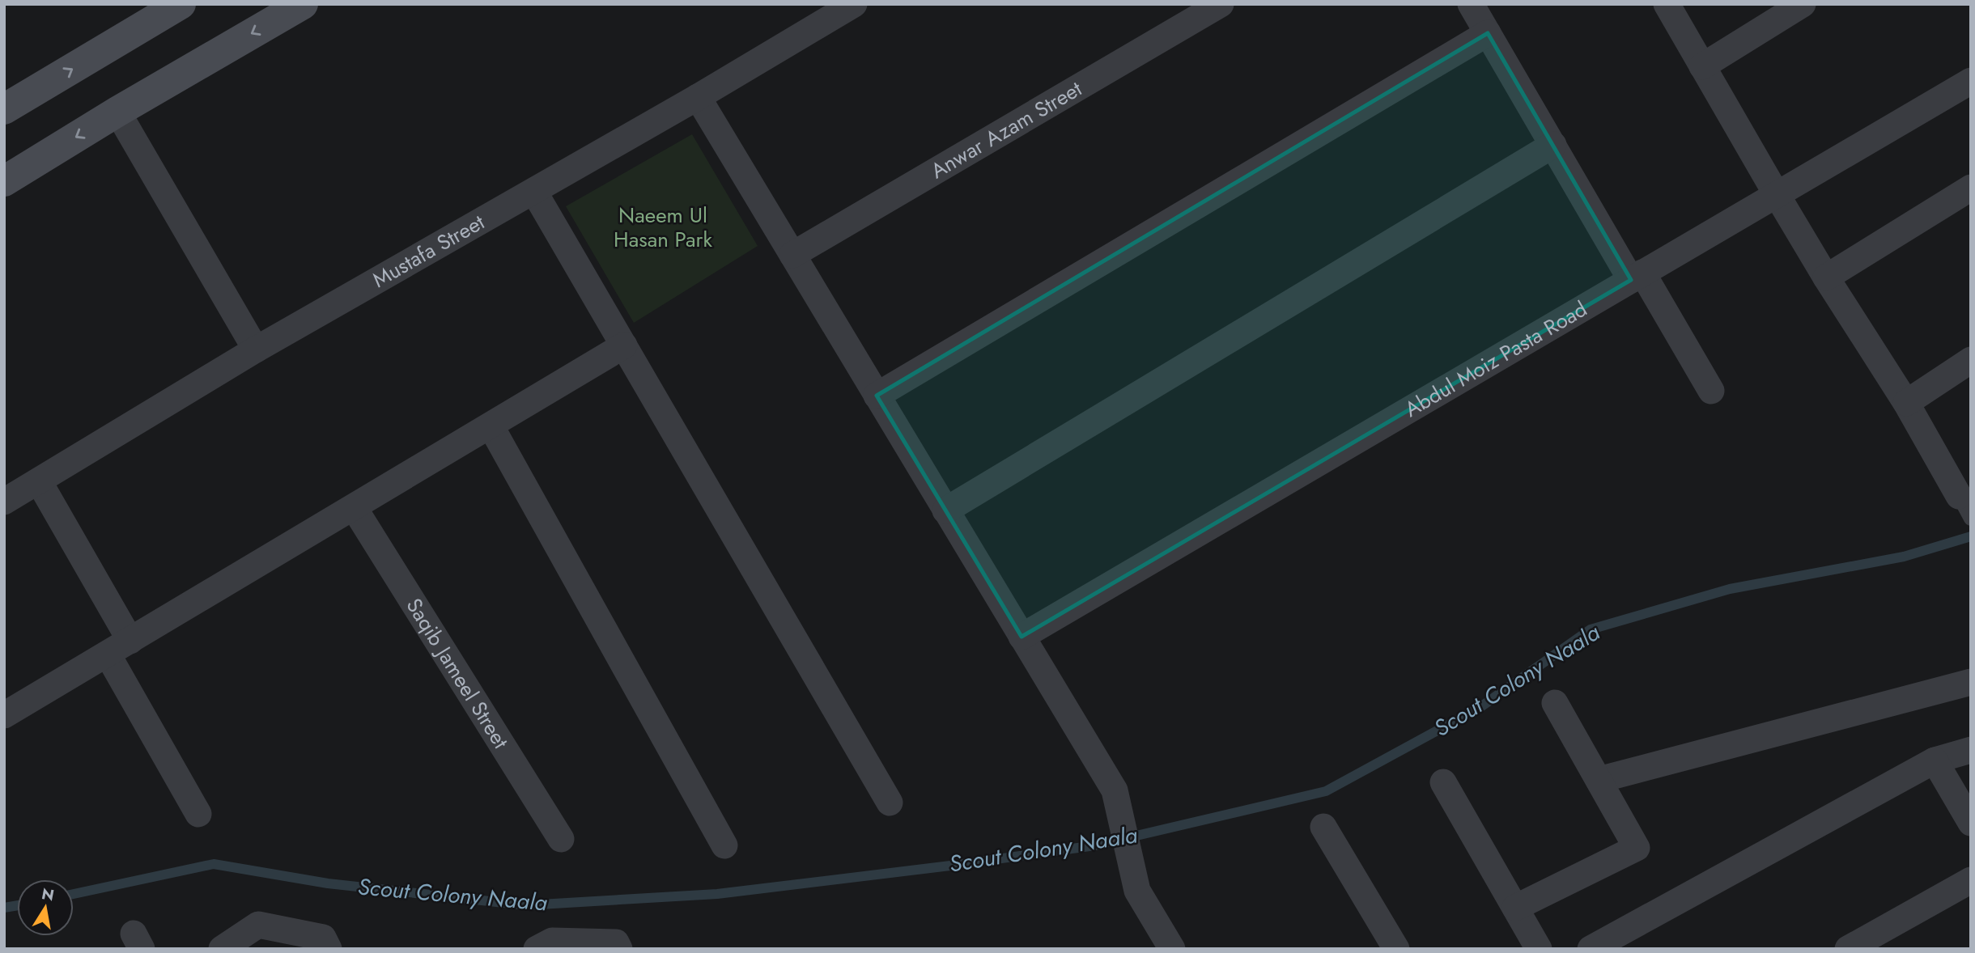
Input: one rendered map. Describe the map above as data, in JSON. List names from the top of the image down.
{
  "streets": {
    "street": [
      "Аnwar Azam Street",
      "Mustafa Street",
      "Abdul Moiz Pasta Road",
      "Saqib Jameel Street"
    ]
  },
  "water": ["Scout Colony Naala"],
  "parks": ["Naeem Ul Hasan Park"],
  "north": "top"
}
